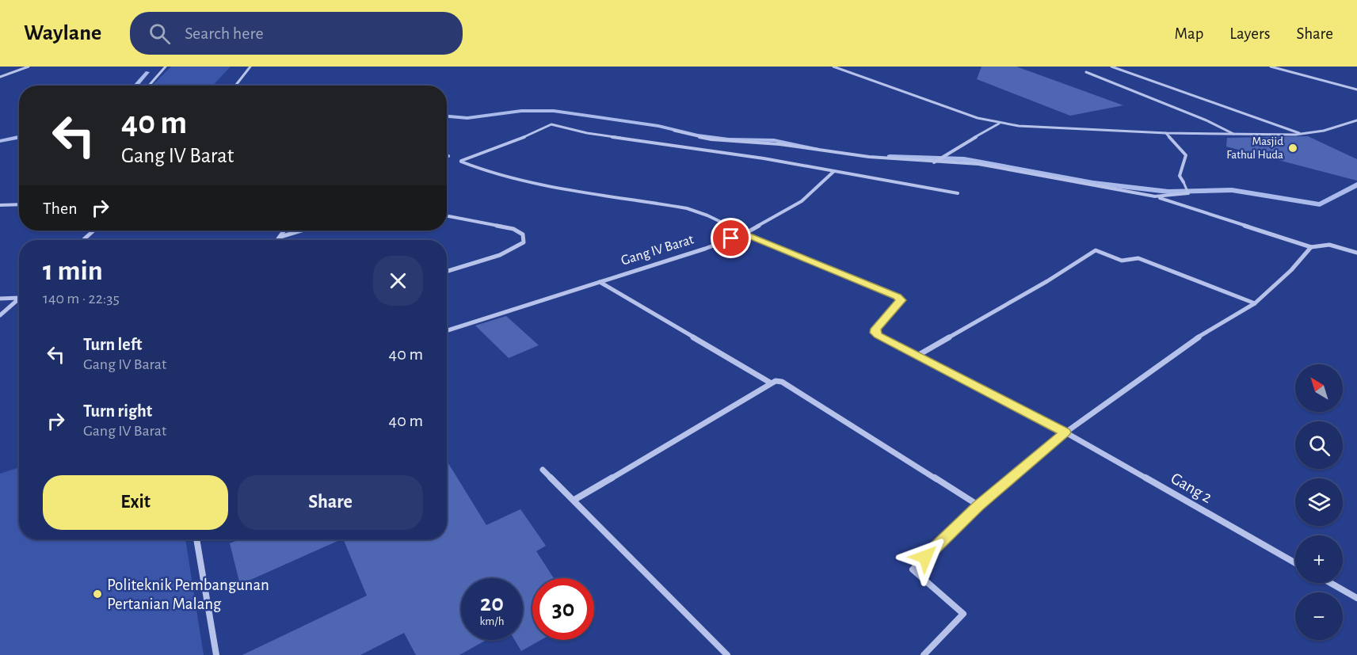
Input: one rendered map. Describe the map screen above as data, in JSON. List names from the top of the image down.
{
  "streets": {
    "street": ["Gang IV Barat", "Gang 2"]
  },
  "places": ["Masjid Fathul Huda", "Politeknik Pembangunan Pertanian Malang"],
  "north": "top left",
  "page": {
    "header": "Waylane",
    "search": "Search here",
    "nav": ["Map", "Layers", "Share"],
    "turn": ["40 m", "Gang IV Barat"],
    "then": "Then",
    "heading": ["1 min", "140 m · 22:35"],
    "list": [
      {
        "name": "Turn left",
        "note": "Gang IV Barat",
        "value": "40 m"
      },
      {
        "name": "Turn right",
        "note": "Gang IV Barat",
        "value": "40 m"
      }
    ],
    "map_buttons": ["+", "−"],
    "buttons": ["Exit", "Share"],
    "speed": "20 km/h",
    "limit": "30"
  }
}
